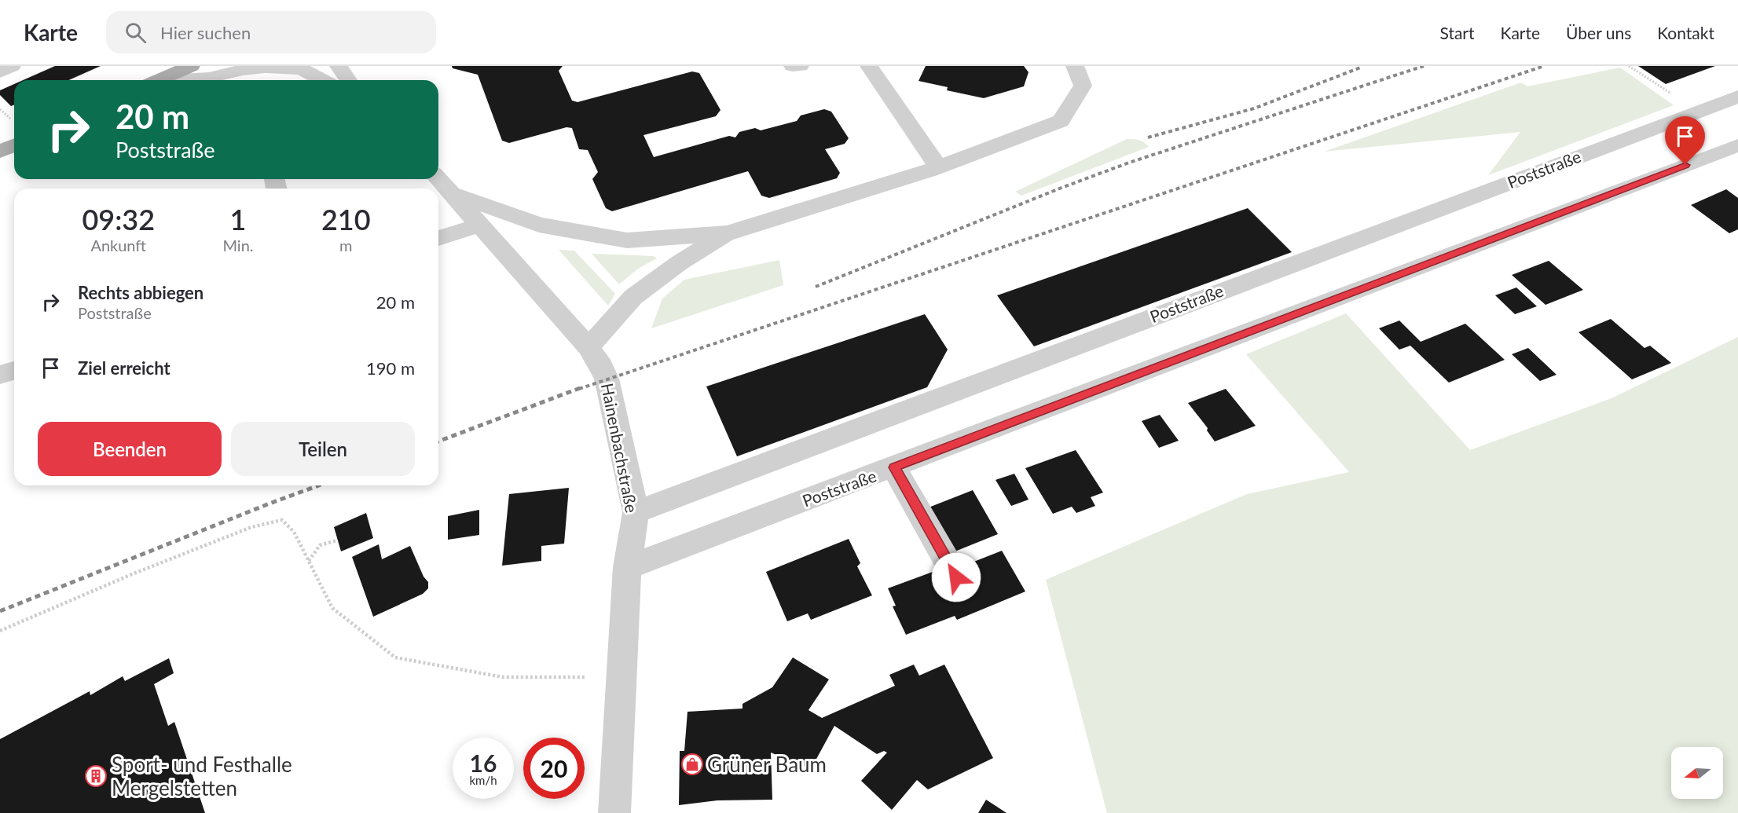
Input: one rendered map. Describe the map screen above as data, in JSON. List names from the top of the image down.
{
  "streets": {
    "street": ["Poststraße", "Hainenbachstraße"]
  },
  "crossings": [
    ["Poststraße", "Hainenbachstraße"]
  ],
  "places": {
    "shop": ["Grüner Baum"],
    "building": ["Sport- und Festhalle Mergelstetten"]
  },
  "north": "left",
  "page": {
    "header": "Karte",
    "search": "Hier suchen",
    "nav": [
      "Start",
      "Karte",
      "Über uns",
      "Kontakt"
    ],
    "turn": ["20 m", "Poststraße"],
    "eta": [
      "09:32",
      "Ankunft",
      "1",
      "Min.",
      "210",
      "m"
    ],
    "list": [
      {
        "name": "Rechts abbiegen",
        "note": "Poststraße",
        "value": "20 m"
      },
      {
        "name": "Ziel erreicht",
        "value": "190 m"
      }
    ],
    "buttons": ["Beenden", "Teilen"],
    "speed": "16 km/h",
    "limit": "20"
  }
}
